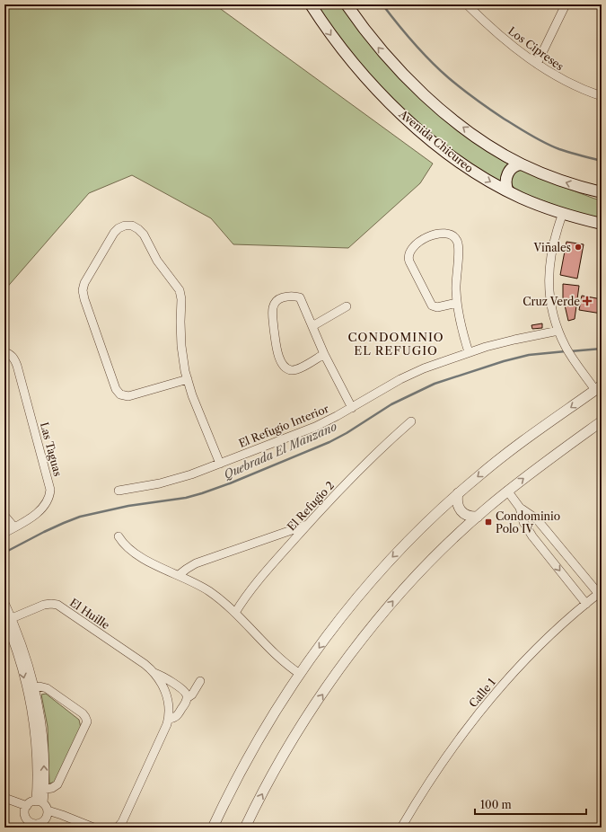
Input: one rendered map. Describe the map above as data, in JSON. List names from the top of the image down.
{
  "streets": {
    "main road": ["Avenida Chicureo"],
    "street": [
      "Los Cipreses",
      "El Refugio Interior",
      "Las Taguas",
      "El Refugio 2",
      "El Huille",
      "Calle 1"
    ]
  },
  "districts": ["CONDOMINIO EL REFUGIO"],
  "water": ["Quebrada El Manzano"],
  "places": {
    "other": ["Viñales"],
    "health": ["Cruz Verde"],
    "transit": ["Condominio Polo IV"]
  },
  "scale_bar": "100 m"
}
